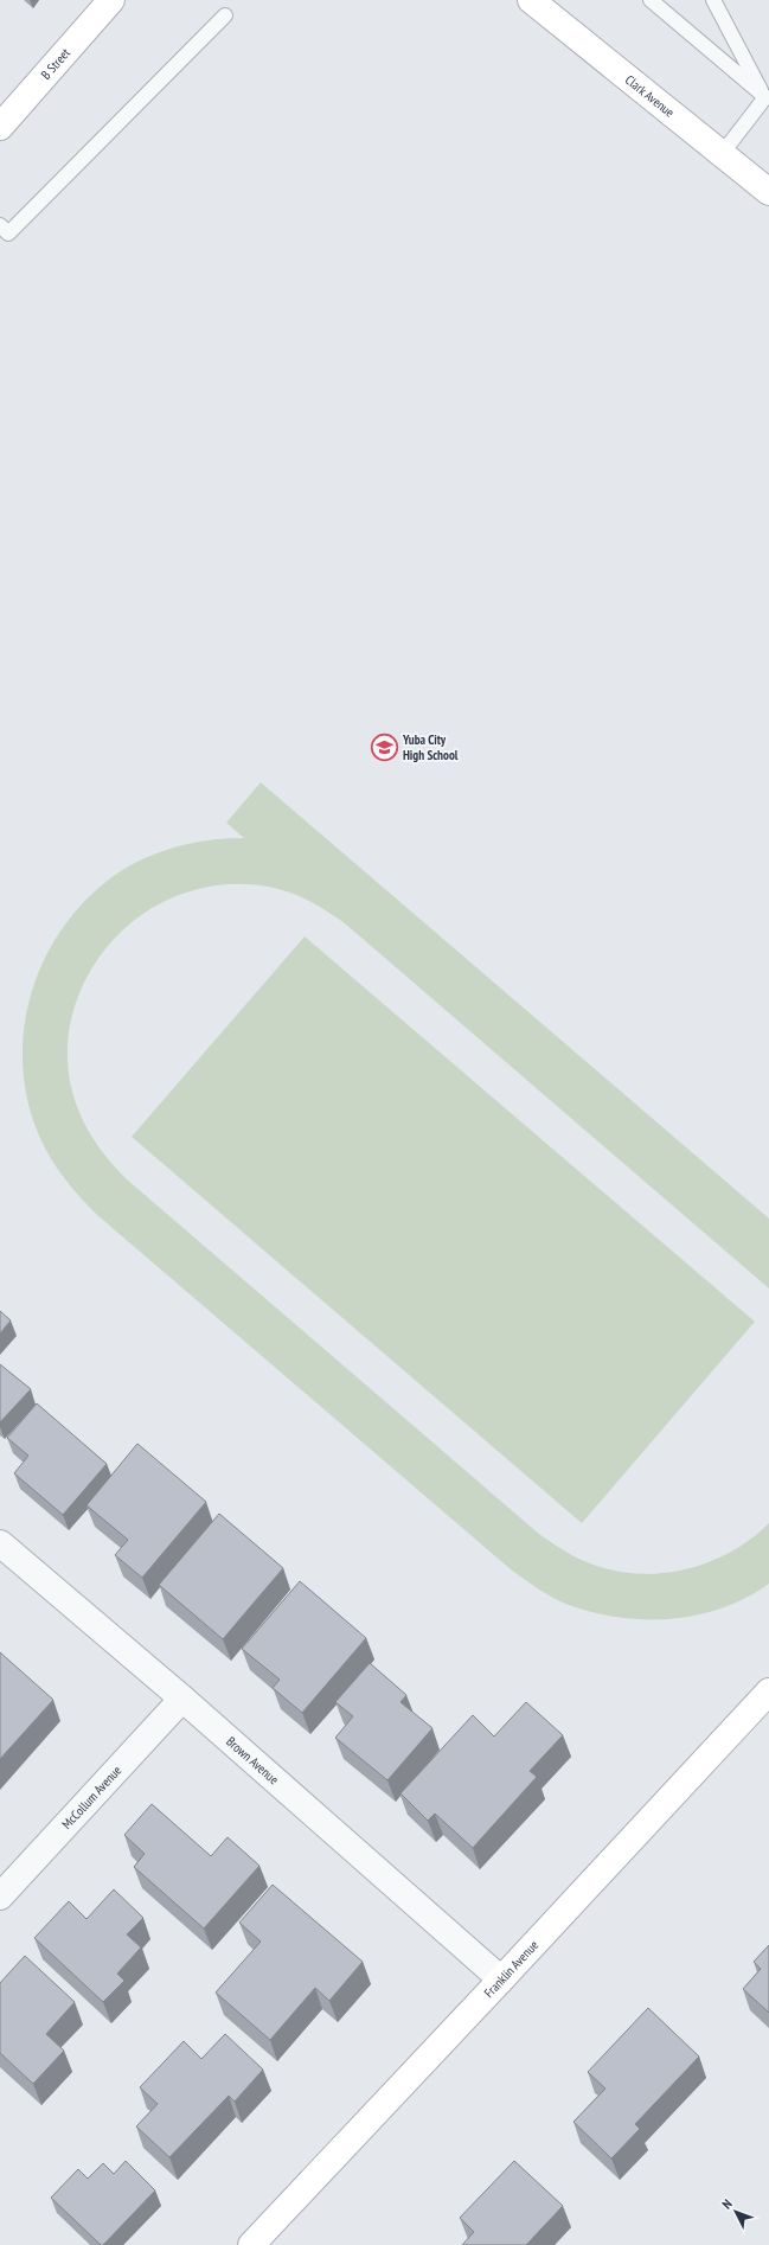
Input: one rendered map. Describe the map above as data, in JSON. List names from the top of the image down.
{
  "streets": {
    "street": [
      "B Street",
      "Clark Avenue",
      "Brown Avenue",
      "McCollum Avenue",
      "Franklin Avenue"
    ]
  },
  "crossings": [
    ["Brown Avenue", "McCollum Avenue"],
    ["Brown Avenue", "Franklin Avenue"]
  ],
  "places": {
    "school or university": ["Yuba City High School"]
  },
  "north": "top left"
}
